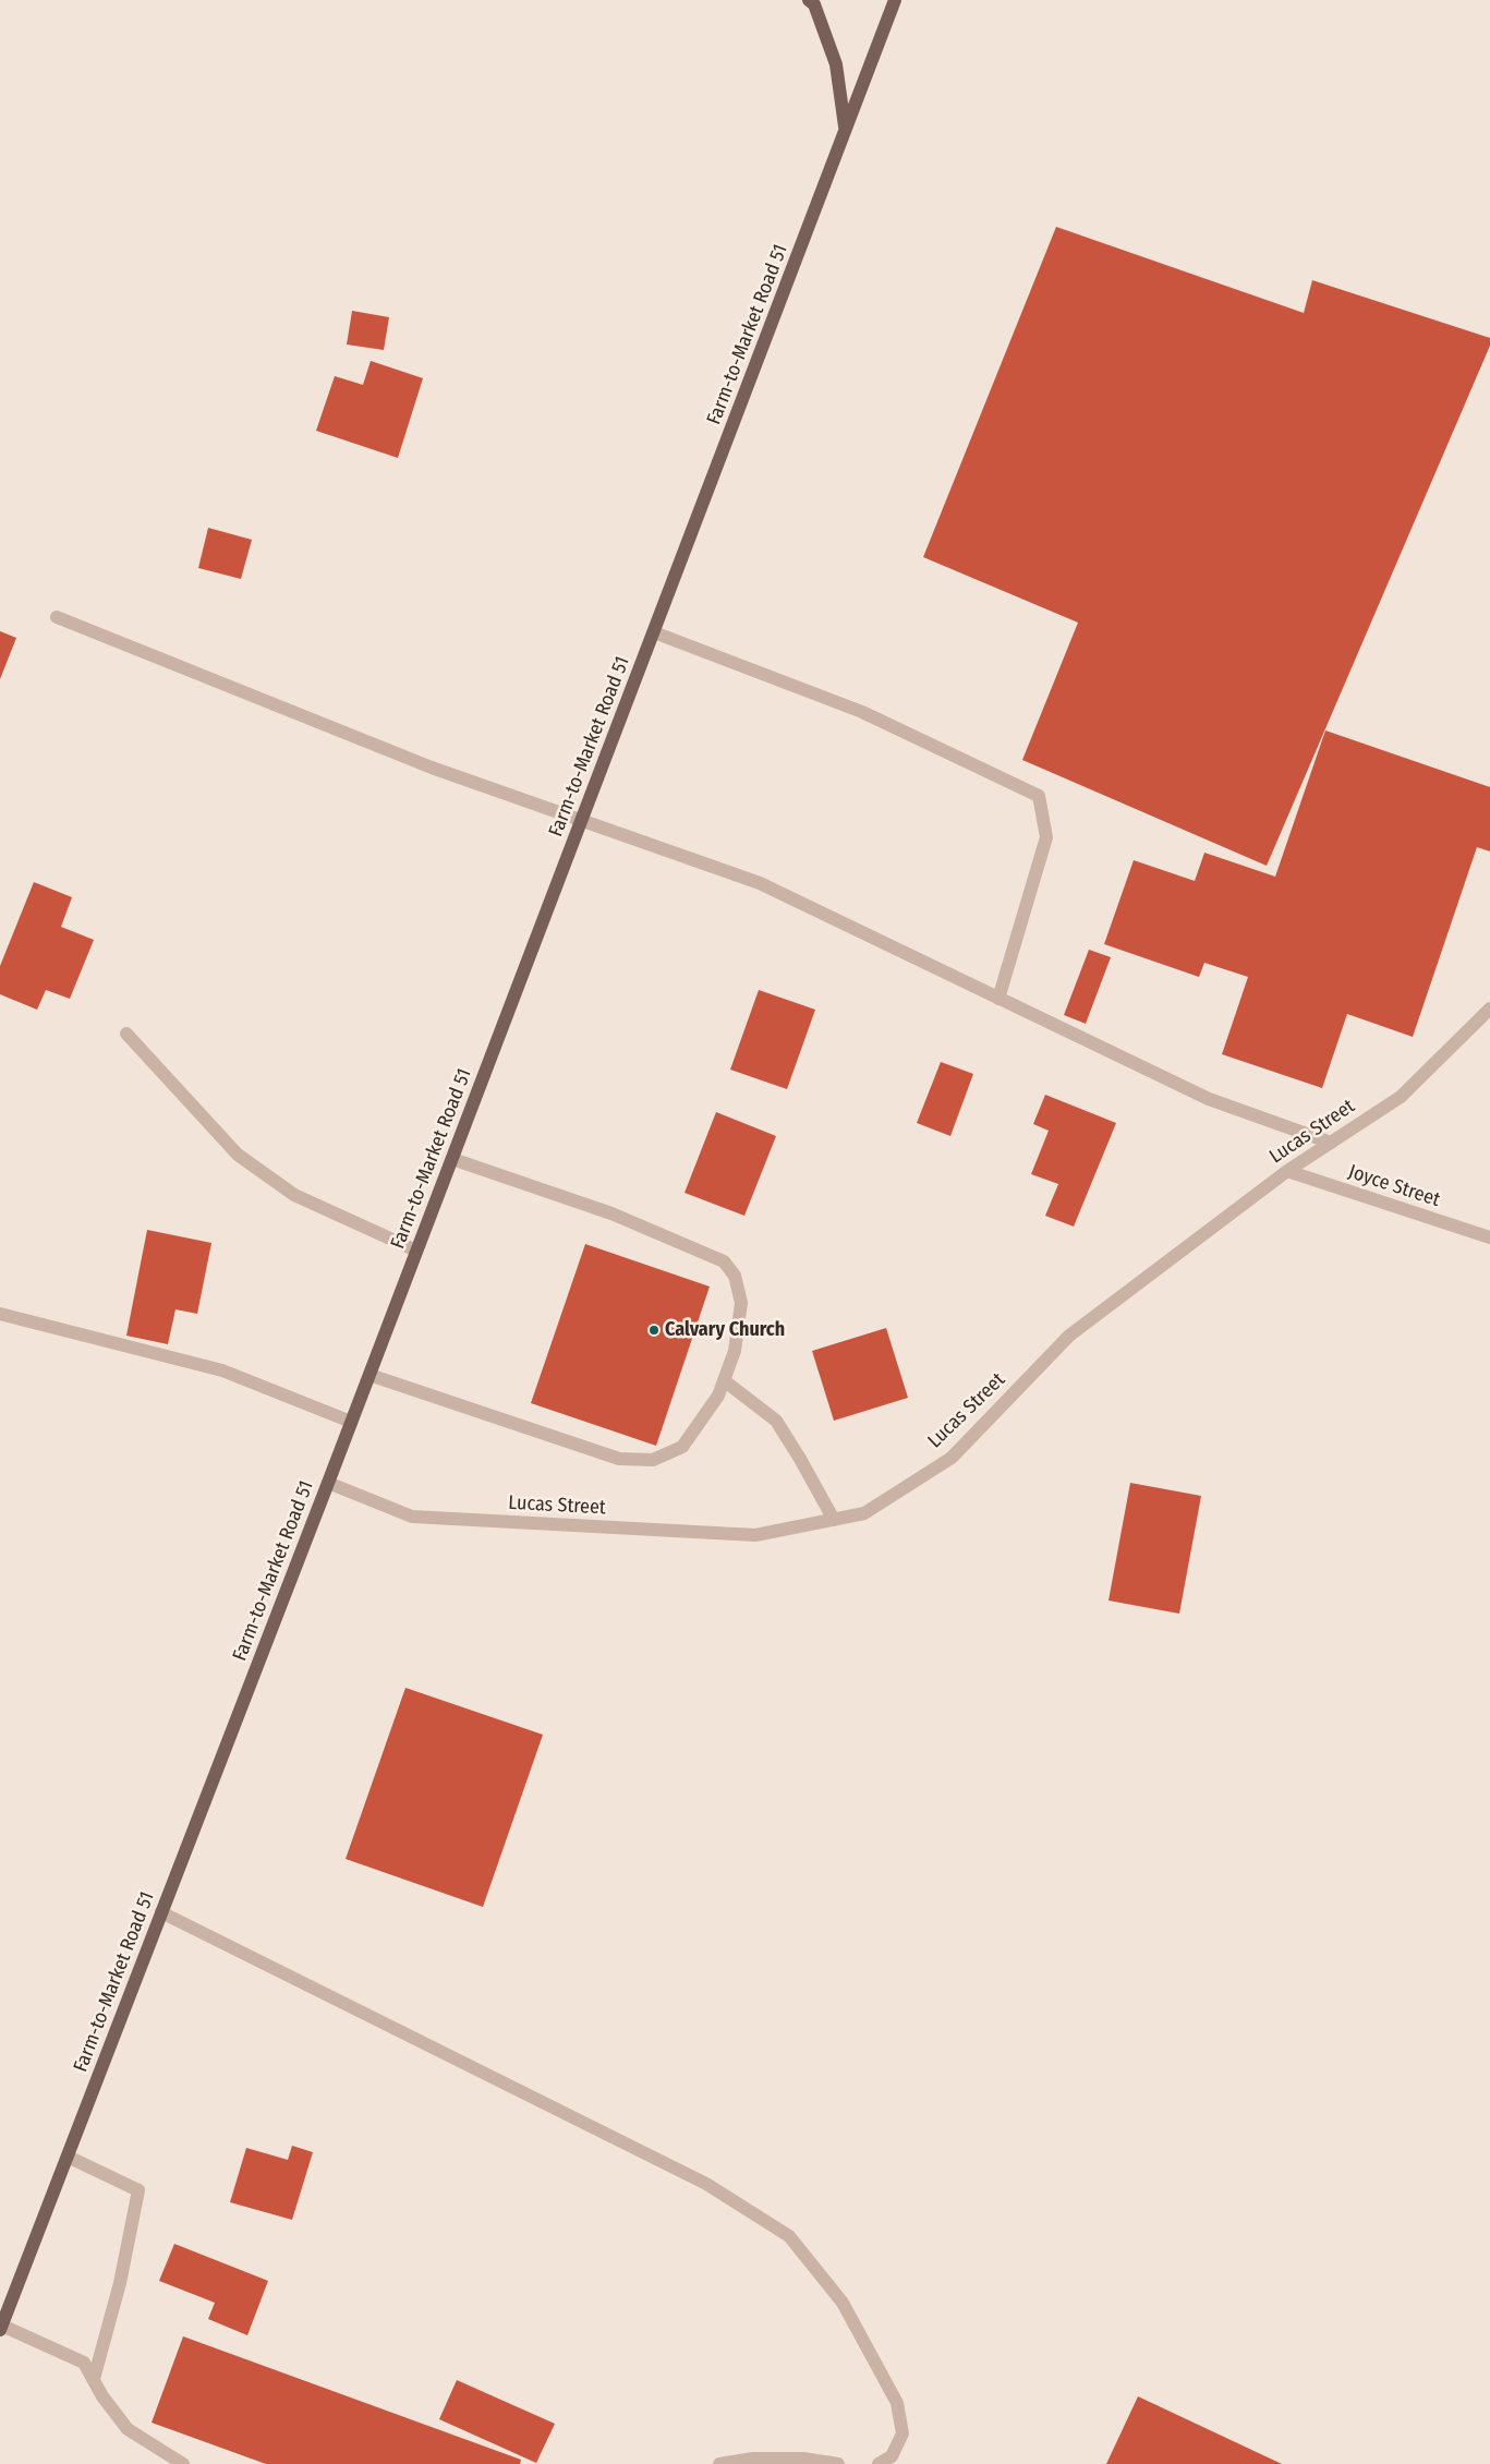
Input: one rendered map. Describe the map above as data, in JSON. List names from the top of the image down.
{
  "streets": {
    "main road": ["Farm-to-Market Road 51"],
    "street": ["Lucas Street", "Joyce Street"]
  },
  "crossings": [
    ["Farm-to-Market Road 51", "Lucas Street"],
    ["Lucas Street", "Joyce Street"]
  ],
  "places": ["Calvary Church"]
}
